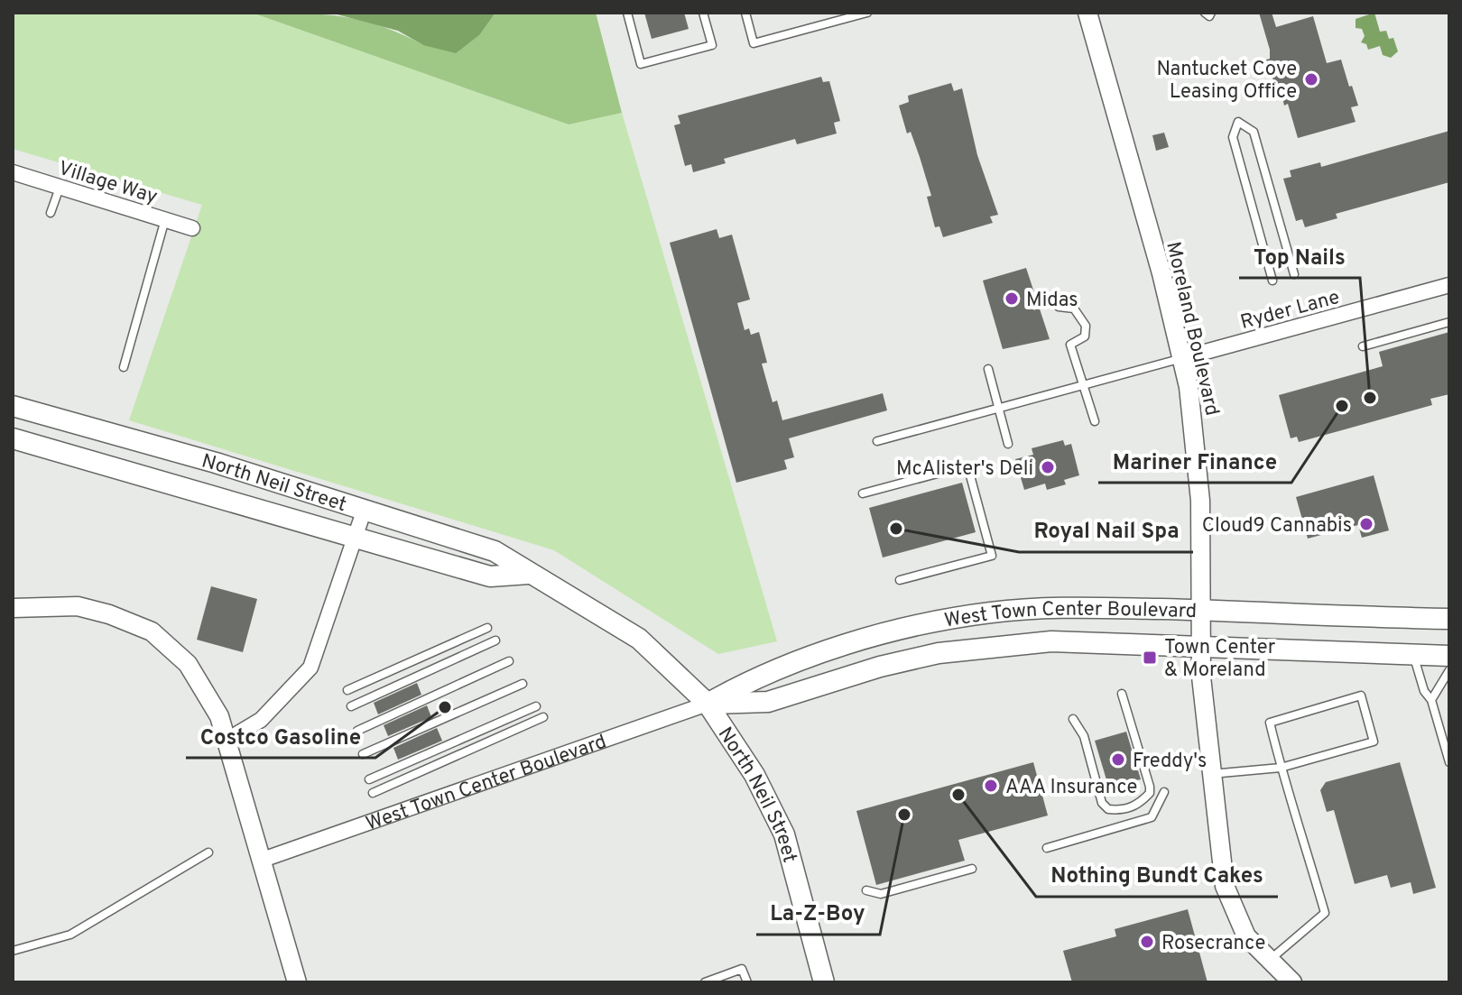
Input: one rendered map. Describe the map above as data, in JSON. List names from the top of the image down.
{
  "streets": {
    "main road": ["North Neil Street", "West Town Center Boulevard"],
    "street": ["Village Way", "Ryder Lane", "Moreland Boulevard"]
  },
  "crossings": [
    ["Ryder Lane", "Moreland Boulevard"],
    ["Moreland Boulevard", "West Town Center Boulevard"],
    ["North Neil Street", "West Town Center Boulevard"]
  ],
  "places": {
    "other": [
      "Nantucket Cove Leasing Office",
      "Midas",
      "Top Nails",
      "Mariner Finance",
      "McAlister's Deli",
      "Cloud9 Cannabis",
      "Royal Nail Spa",
      "Costco Gasoline",
      "Freddy's",
      "AAA Insurance",
      "Nothing Bundt Cakes",
      "La-Z-Boy",
      "Rosecrance"
    ],
    "transit": ["Town Center & Moreland"]
  }
}
